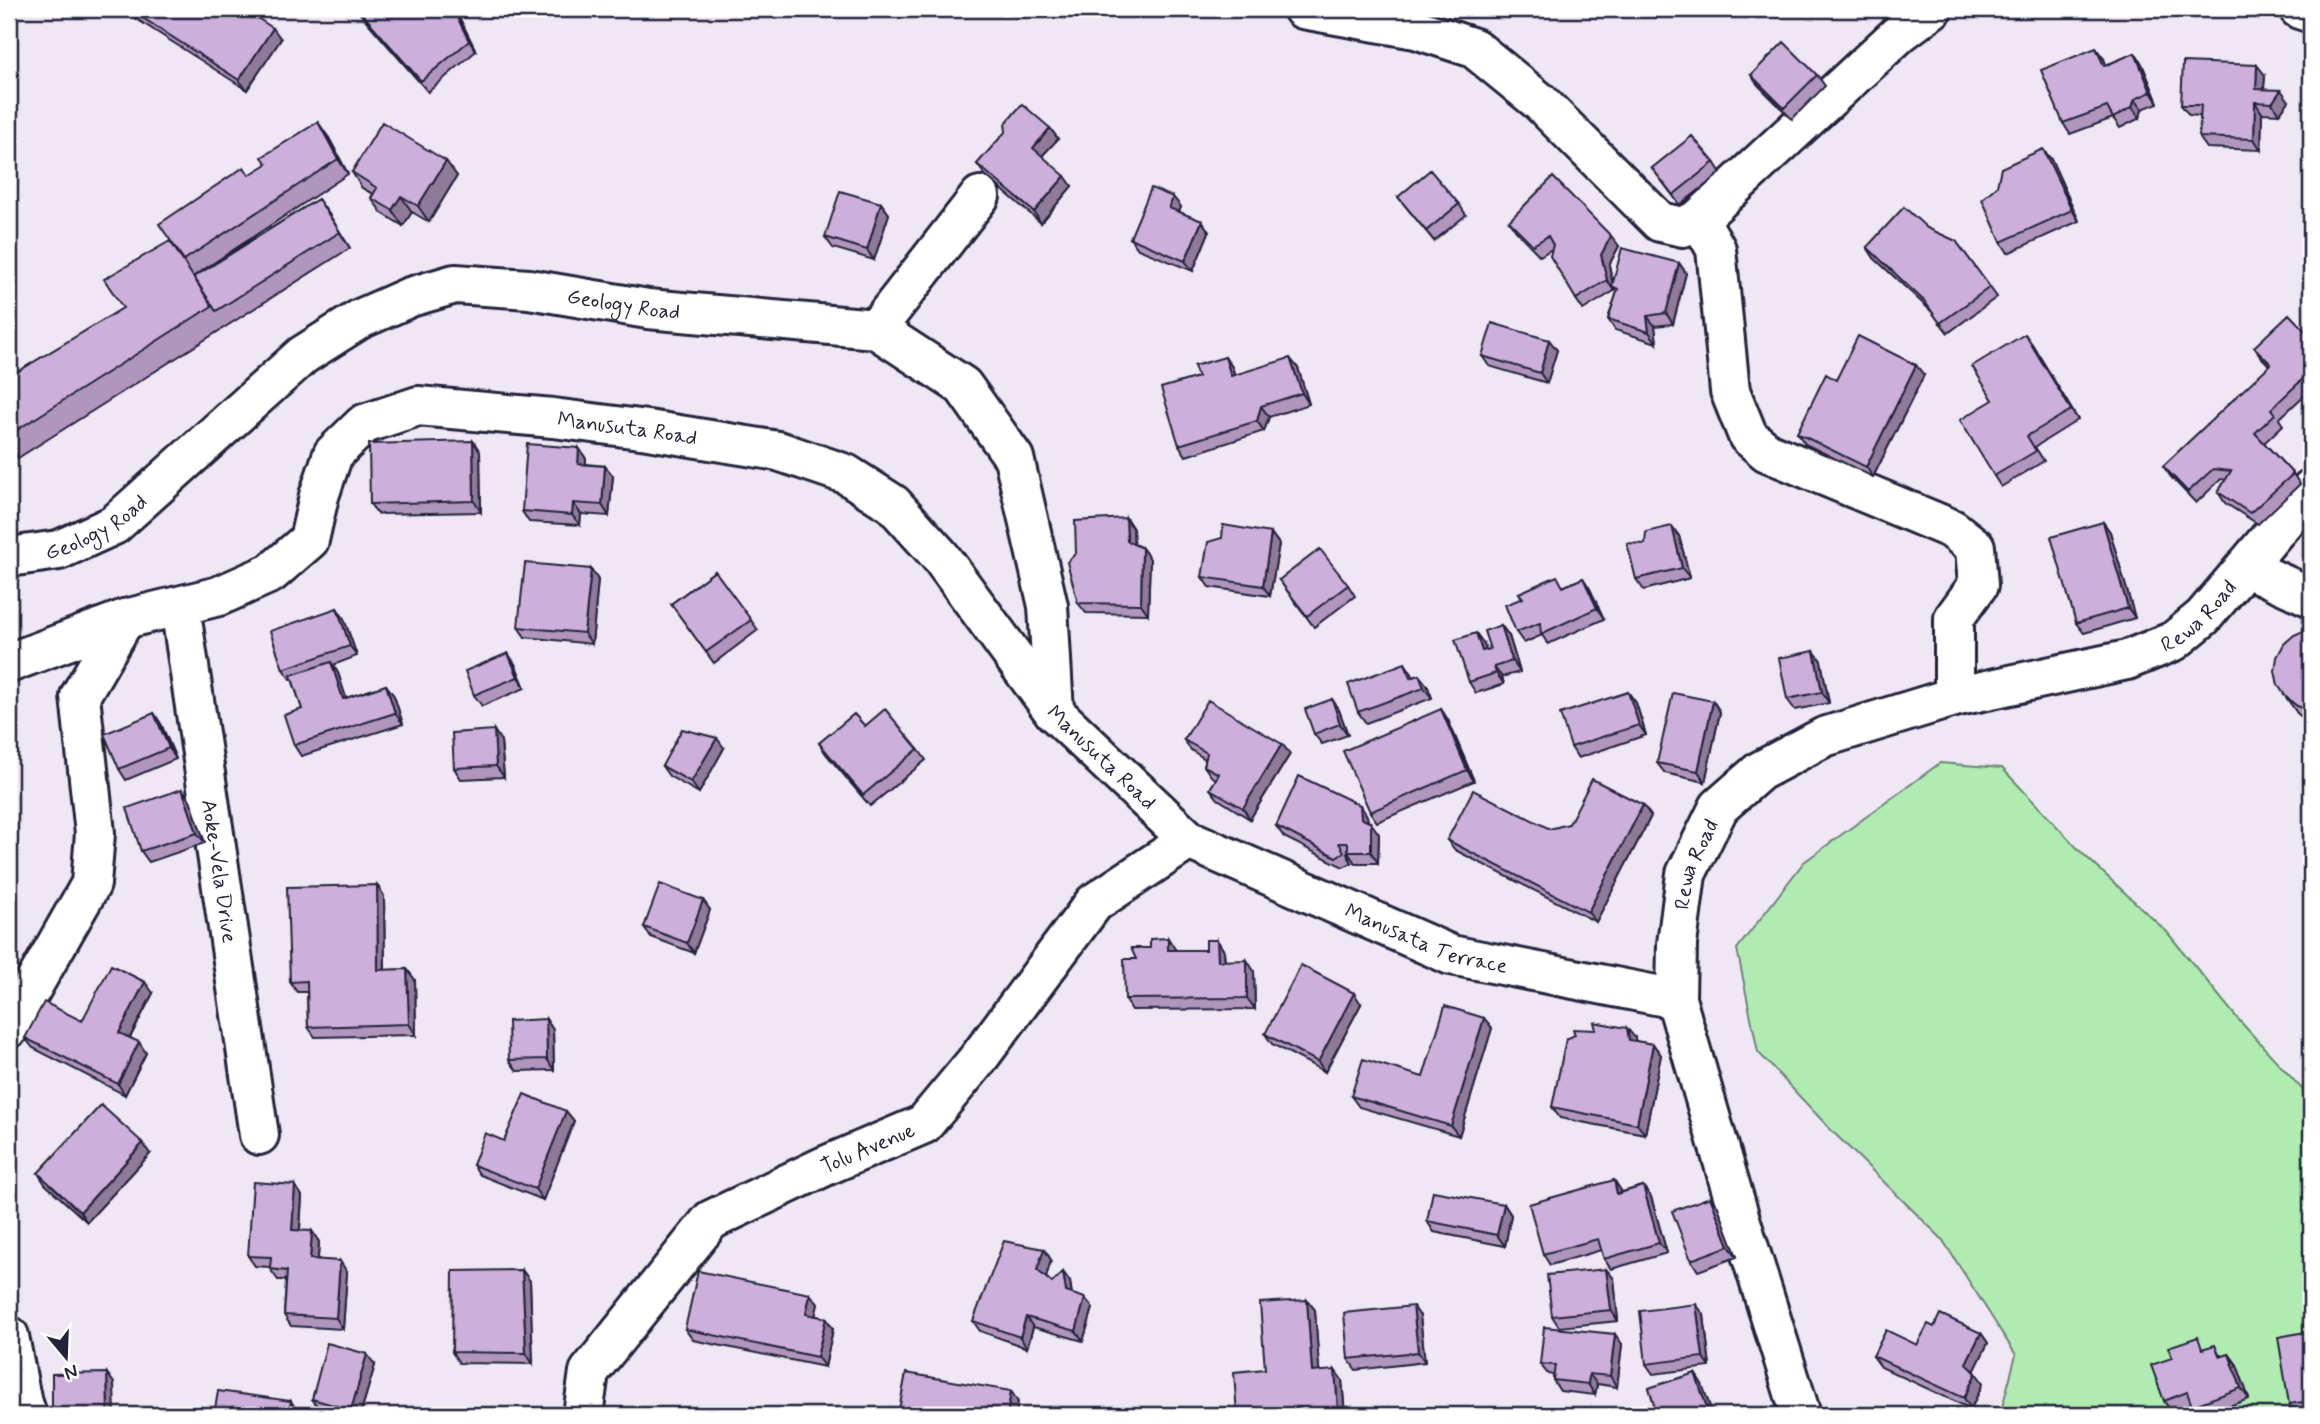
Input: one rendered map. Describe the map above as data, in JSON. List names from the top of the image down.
{
  "streets": {
    "street": [
      "Geology Road",
      "Manusuta Road",
      "Rewa Road",
      "Aoke-Vela Drive",
      "Manusata Terrace",
      "Tolu Avenue"
    ]
  },
  "crossings": [
    ["Geology Road", "Manusuta Road"],
    ["Manusuta Road", "Aoke-Vela Drive"],
    ["Manusuta Road", "Manusata Terrace"],
    ["Manusuta Road", "Tolu Avenue"],
    ["Rewa Road", "Manusata Terrace"],
    ["Manusata Terrace", "Tolu Avenue"]
  ],
  "north": "bottom"
}
